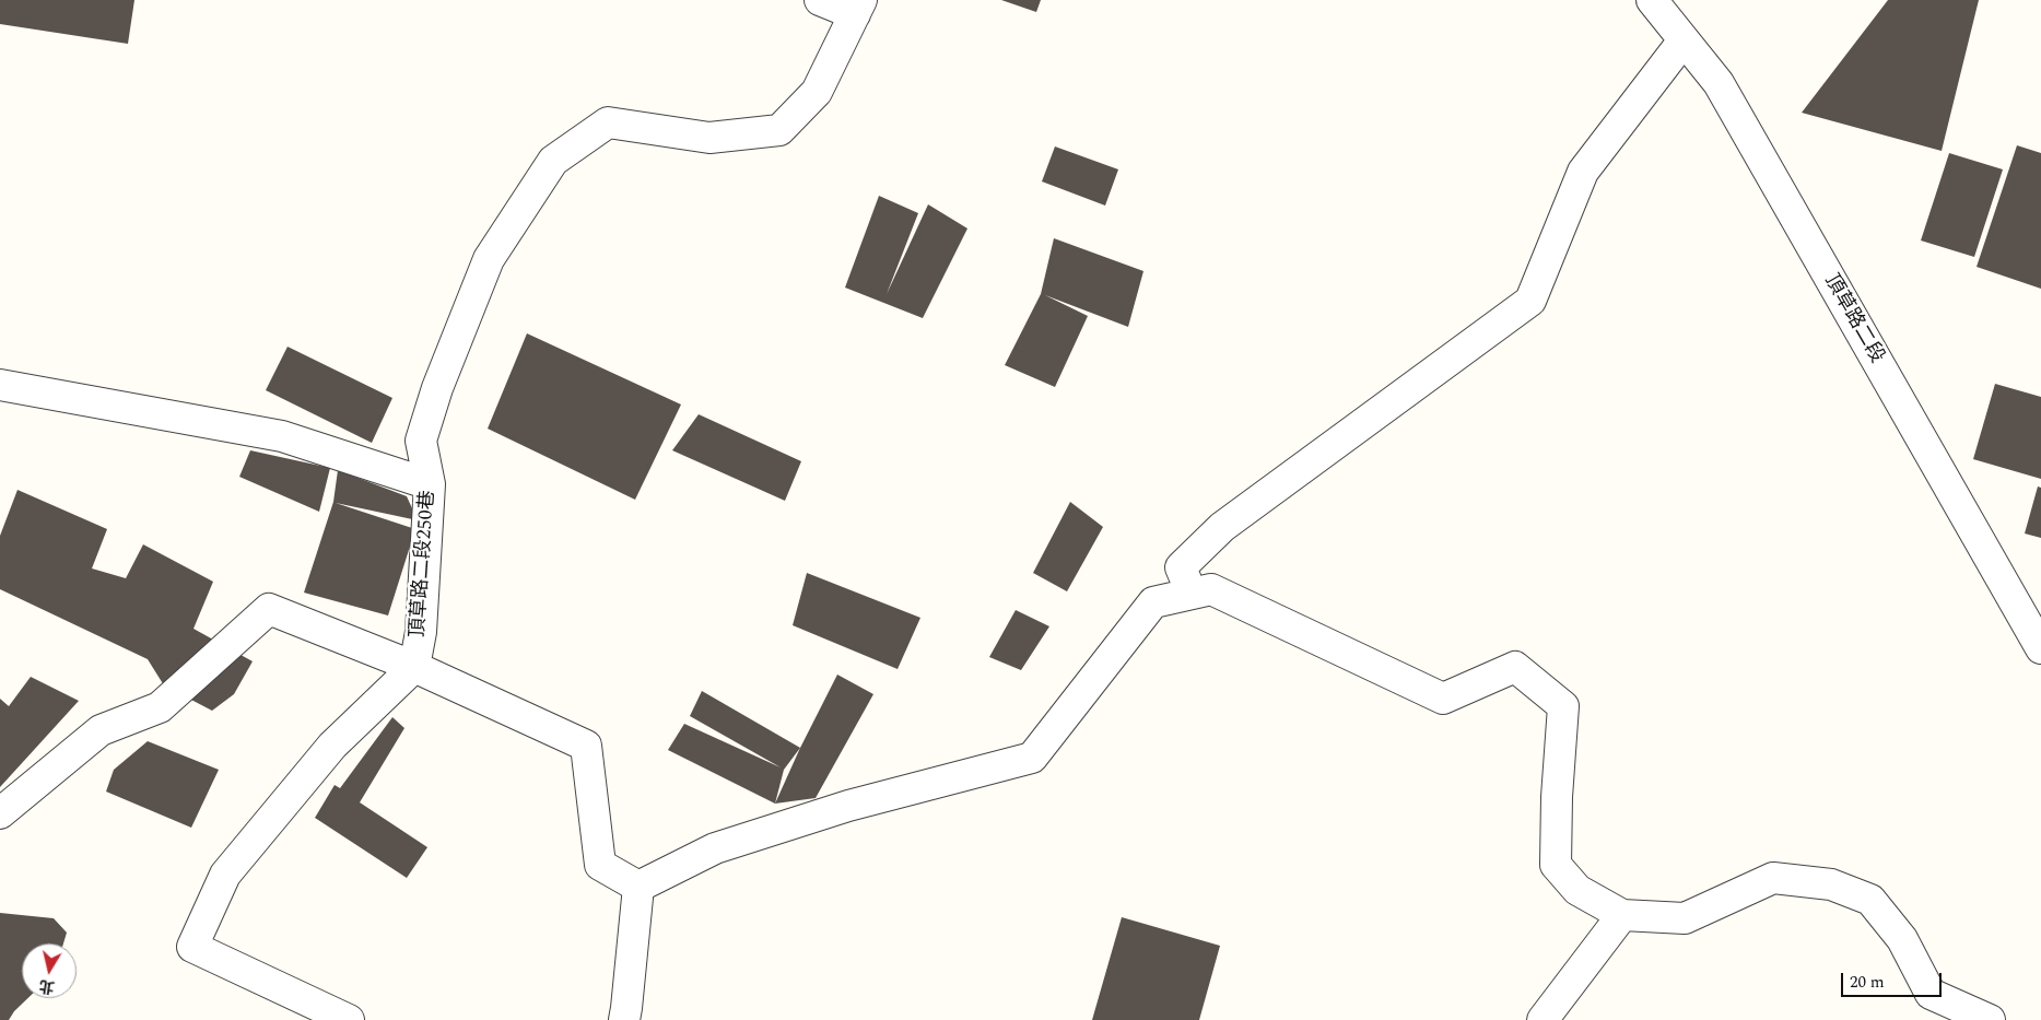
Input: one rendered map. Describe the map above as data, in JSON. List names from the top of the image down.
{
  "streets": {
    "street": ["頂草路二段", "頂草路二段250巷"]
  },
  "scale_bar": "20 m",
  "north": "bottom"
}
